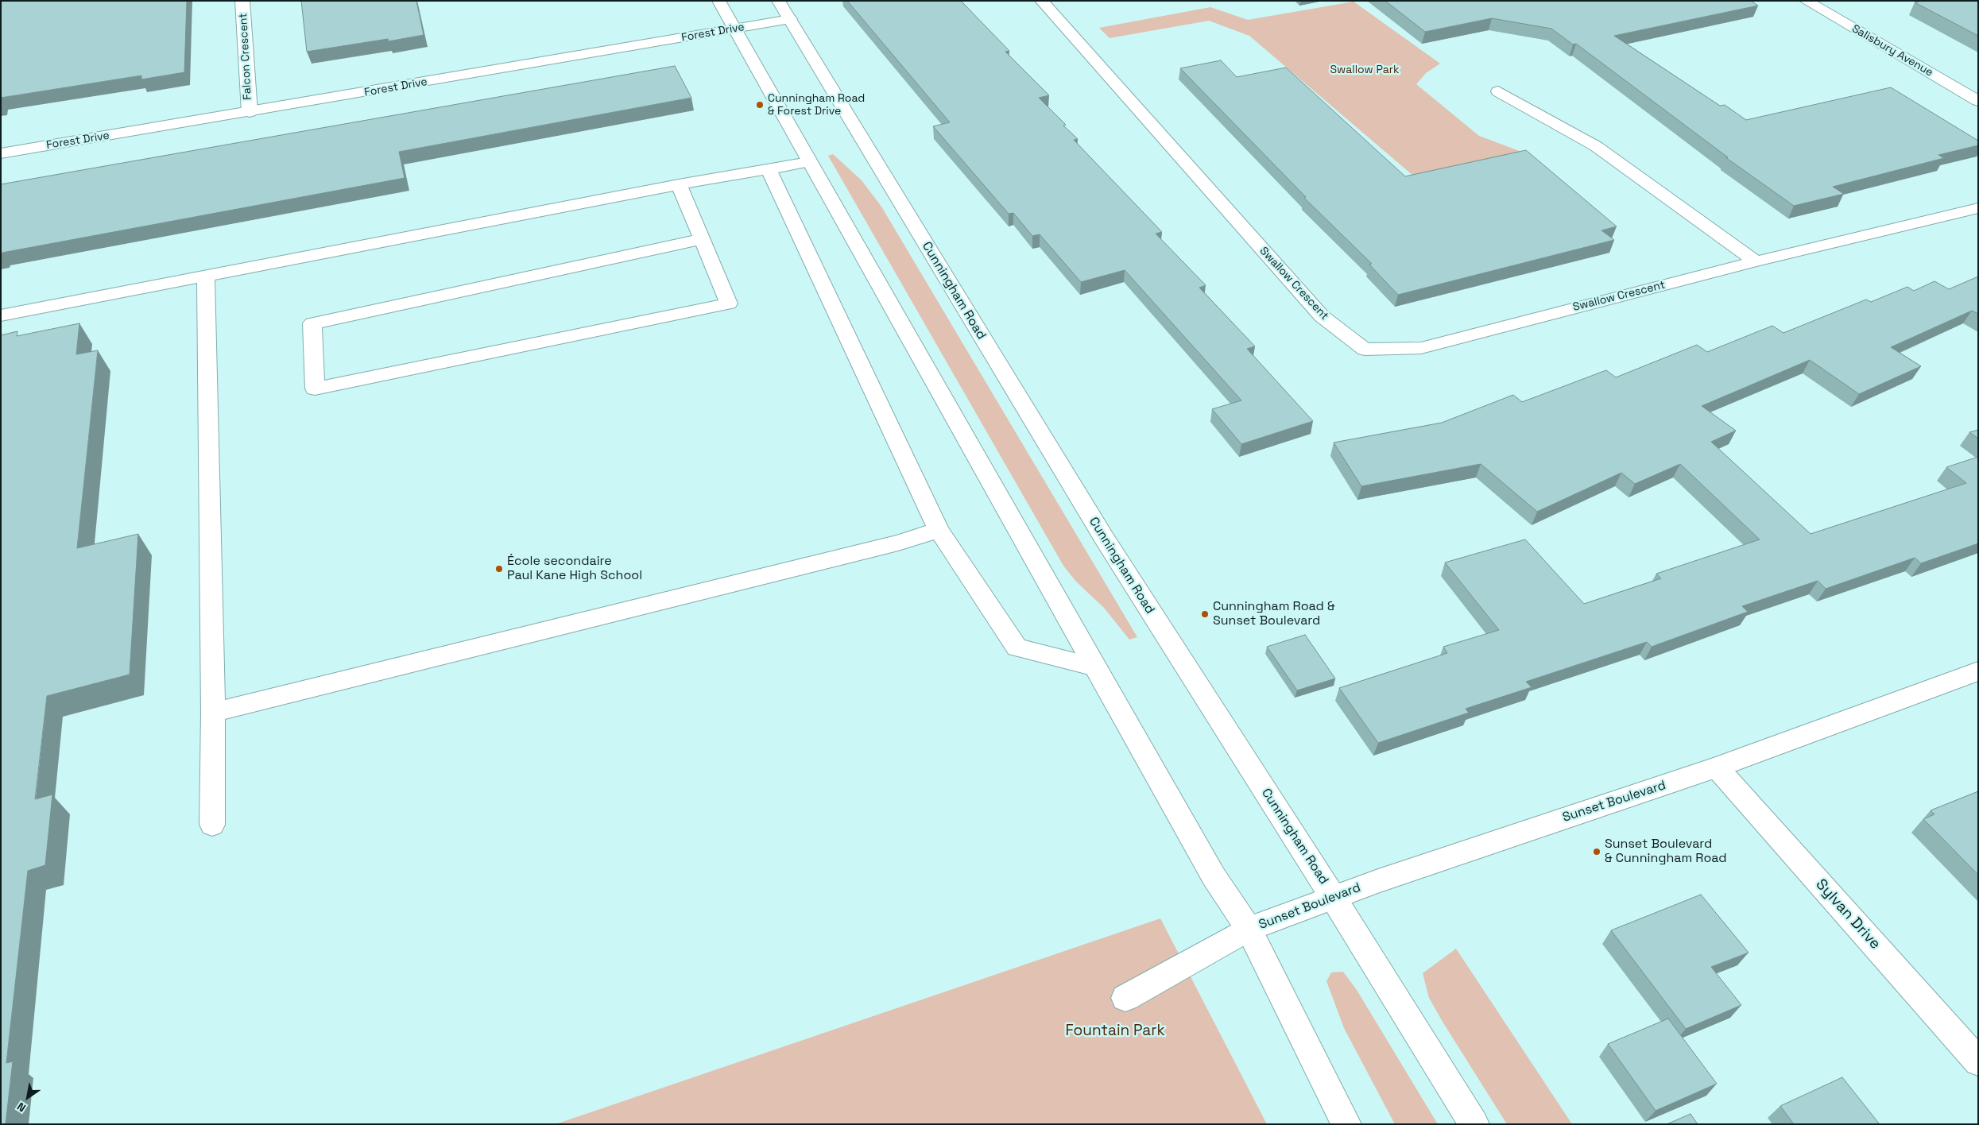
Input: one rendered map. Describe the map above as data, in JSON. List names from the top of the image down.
{
  "streets": {
    "street": [
      "Forest Drive",
      "Salisbury Avenue",
      "Falcon Crescent",
      "Swallow Crescent",
      "Cunningham Road",
      "Sunset Boulevard",
      "Sylvan Drive"
    ]
  },
  "crossings": [
    ["Forest Drive", "Falcon Crescent"],
    ["Forest Drive", "Cunningham Road"],
    ["Cunningham Road", "Sunset Boulevard"],
    ["Sunset Boulevard", "Sylvan Drive"]
  ],
  "parks": ["Swallow Park", "Fountain Park"],
  "places": [
    "Cunningham Road & Forest Drive",
    "École secondaire Paul Kane High School",
    "Cunningham Road & Sunset Boulevard",
    "Sunset Boulevard & Cunningham Road"
  ],
  "north": "bottom left"
}
